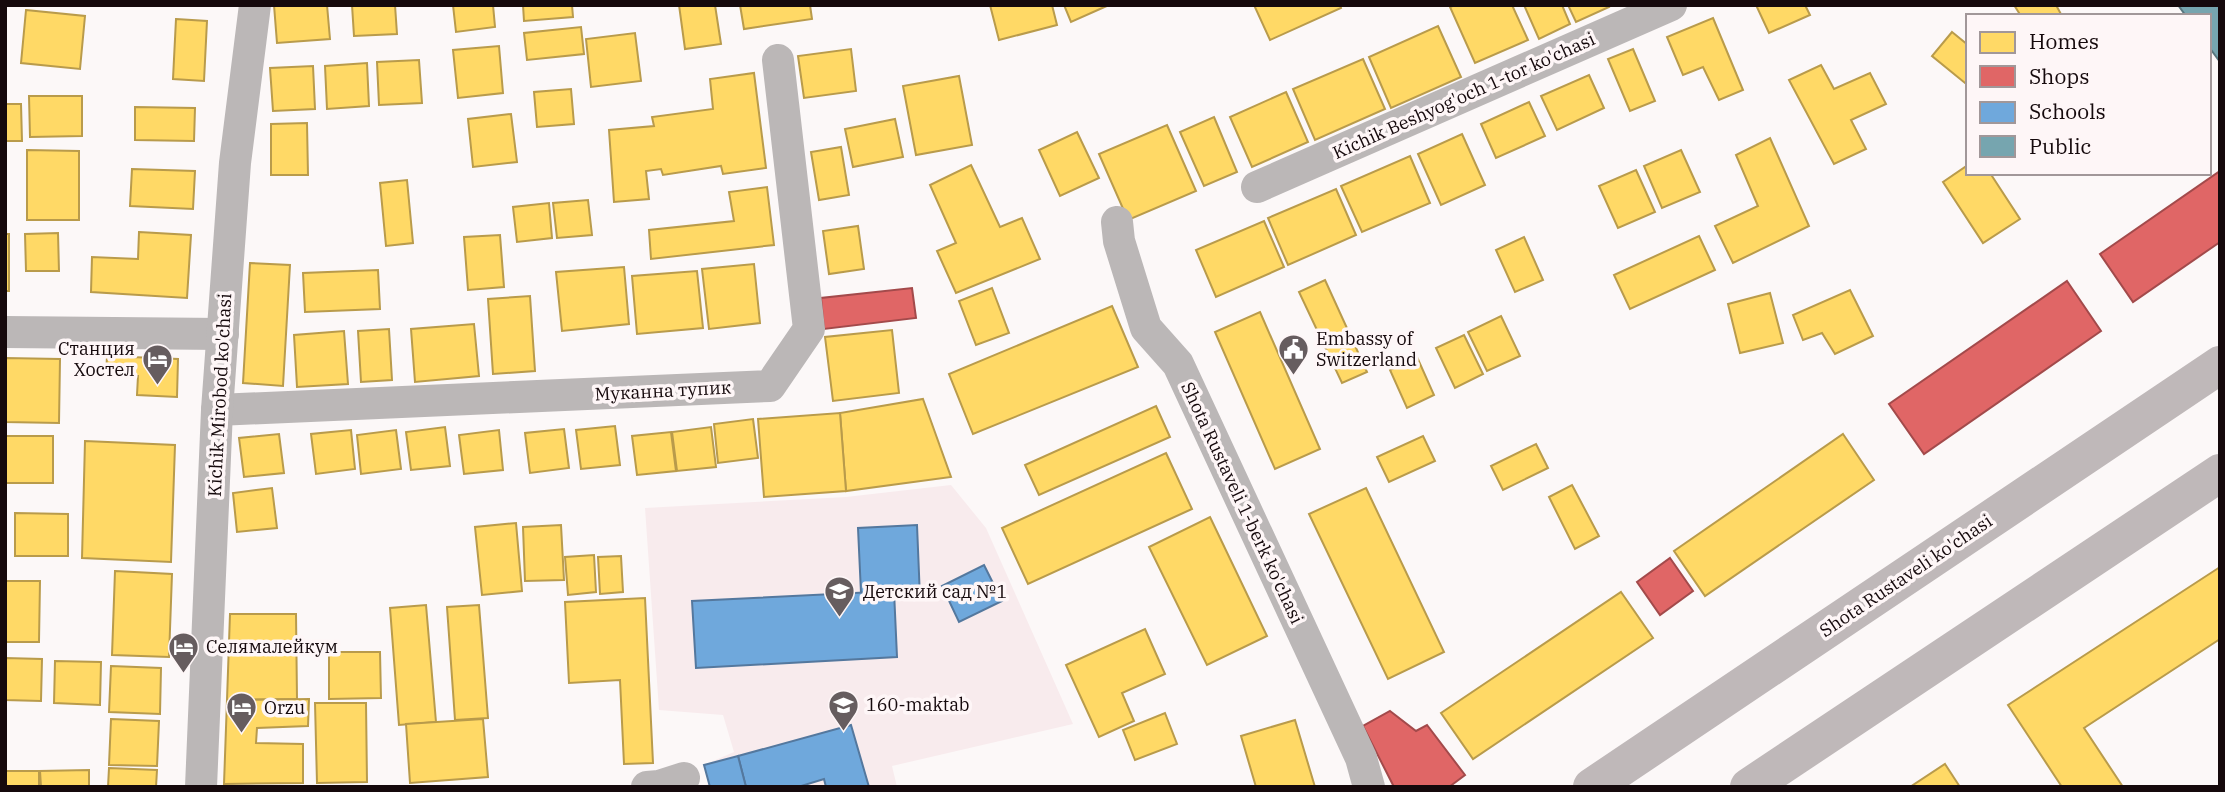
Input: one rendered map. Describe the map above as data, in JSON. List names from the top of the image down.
{
  "streets": {
    "main road": ["Shota Rustaveli ko'chasi"],
    "street": [
      "Kichik Beshyog'och 1-tor ko'chasi",
      "Муканна тупик",
      "Kichik Mirobod ko'chasi",
      "Shota Rustaveli 1-berk ko'chasi"
    ]
  },
  "crossings": [
    ["Муканна тупик", "Kichik Mirobod ko'chasi"]
  ],
  "places": {
    "public building": ["Embassy of Switzerland"],
    "hotel": ["Станция Хостел", "Селямалейкум", "Orzu"],
    "school or university": ["Детский сад №1", "160-maktab"]
  },
  "legend": [
    "Homes",
    "Shops",
    "Schools",
    "Public"
  ]
}
